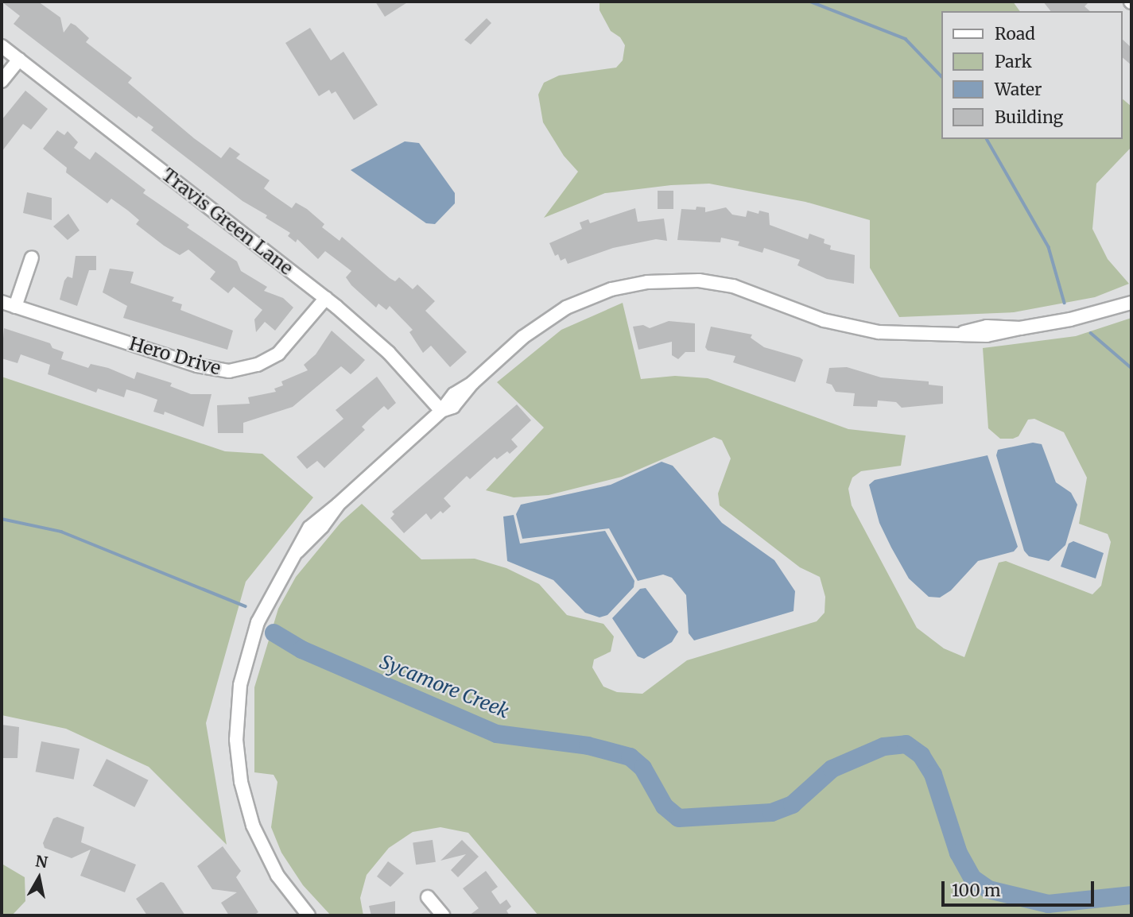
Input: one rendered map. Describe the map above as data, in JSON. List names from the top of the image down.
{
  "streets": {
    "street": ["Travis Green Lane", "Hero Drive"]
  },
  "crossings": [
    ["Travis Green Lane", "Hero Drive"]
  ],
  "water": ["Sycamore Creek"],
  "legend": [
    "Road",
    "Park",
    "Water",
    "Building"
  ],
  "scale_bar": "100 m",
  "north": "top"
}
